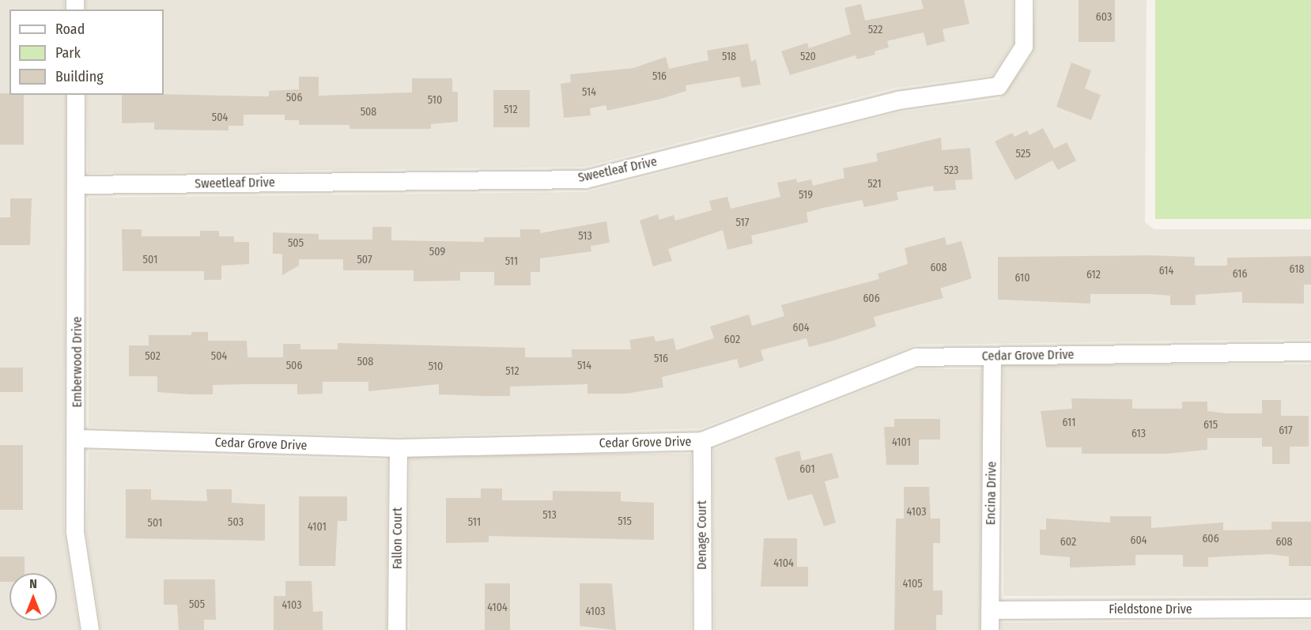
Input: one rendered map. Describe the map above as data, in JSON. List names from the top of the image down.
{
  "streets": {
    "street": [
      "Sweetleaf Drive",
      "Cedar Grove Drive",
      "Emberwood Drive",
      "Encina Drive",
      "Denage Court",
      "Fallon Court",
      "Fieldstone Drive"
    ]
  },
  "crossings": [
    ["Sweetleaf Drive", "Emberwood Drive"],
    ["Cedar Grove Drive", "Emberwood Drive"],
    ["Cedar Grove Drive", "Encina Drive"],
    ["Cedar Grove Drive", "Denage Court"],
    ["Cedar Grove Drive", "Fallon Court"],
    ["Encina Drive", "Fieldstone Drive"]
  ],
  "house_numbers": [
    "603",
    "522",
    "518",
    "520",
    "516",
    "514",
    "506",
    "510",
    "512",
    "508",
    "504",
    "525",
    "523",
    "521",
    "519",
    "517",
    "513",
    "505",
    "509",
    "501",
    "507",
    "511",
    "608",
    "618",
    "614",
    "616",
    "612",
    "610",
    "606",
    "604",
    "602",
    "502",
    "504",
    "516",
    "508",
    "506",
    "514",
    "510",
    "512",
    "611",
    "615",
    "617",
    "613",
    "4101",
    "601",
    "4103",
    "513",
    "515",
    "503",
    "511",
    "501",
    "4101",
    "606",
    "604",
    "602",
    "608",
    "4104",
    "4105",
    "505",
    "4103",
    "4104",
    "4103"
  ],
  "legend": ["Road", "Park", "Building"],
  "north": "top"
}
